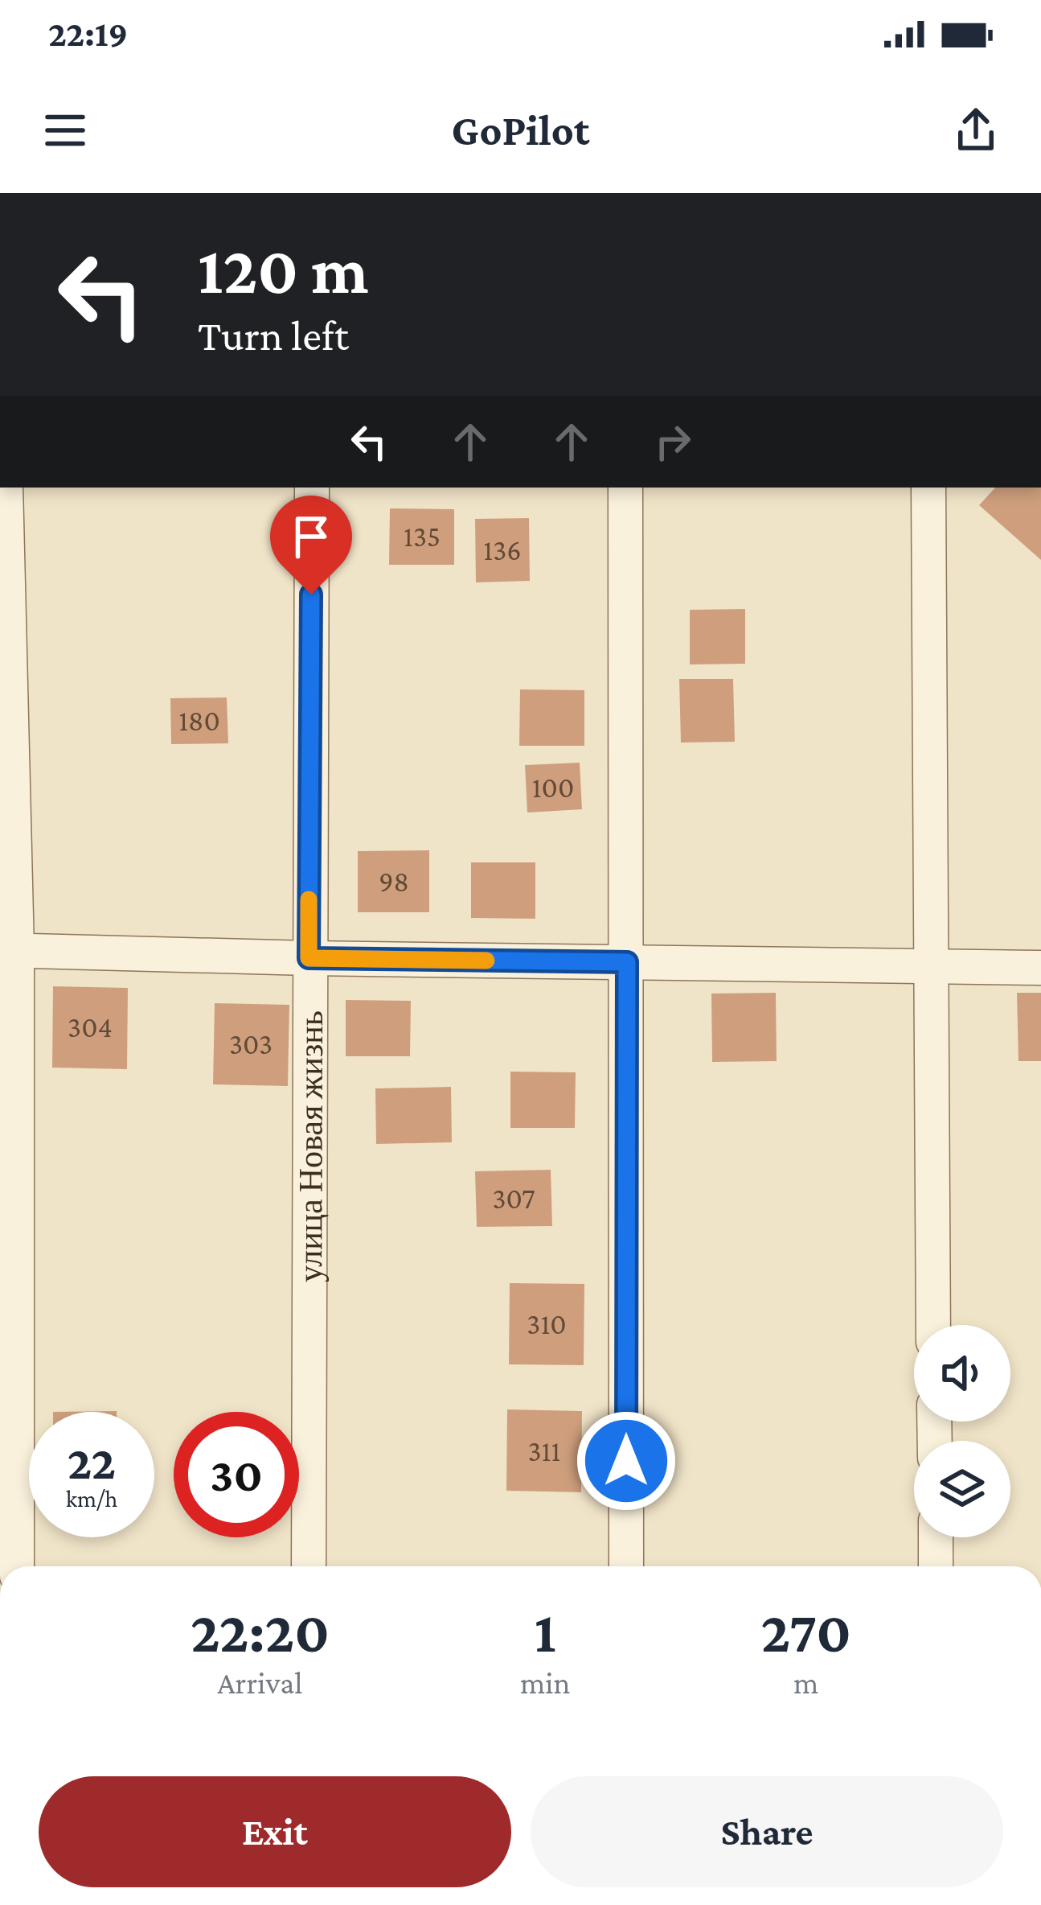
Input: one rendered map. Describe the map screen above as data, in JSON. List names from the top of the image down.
{
  "streets": {
    "street": ["улица Новая жизнь"]
  },
  "house_numbers": [
    "135",
    "136",
    "180",
    "100",
    "98",
    "304",
    "303",
    "307",
    "310",
    "311"
  ],
  "page": {
    "status": "22:19",
    "header": "GoPilot",
    "turn": ["120 m", "Turn left"],
    "speed": "22 km/h",
    "limit": "30",
    "eta": [
      "22:20",
      "Arrival",
      "1",
      "min",
      "270",
      "m"
    ],
    "buttons": ["Exit", "Share"]
  }
}
